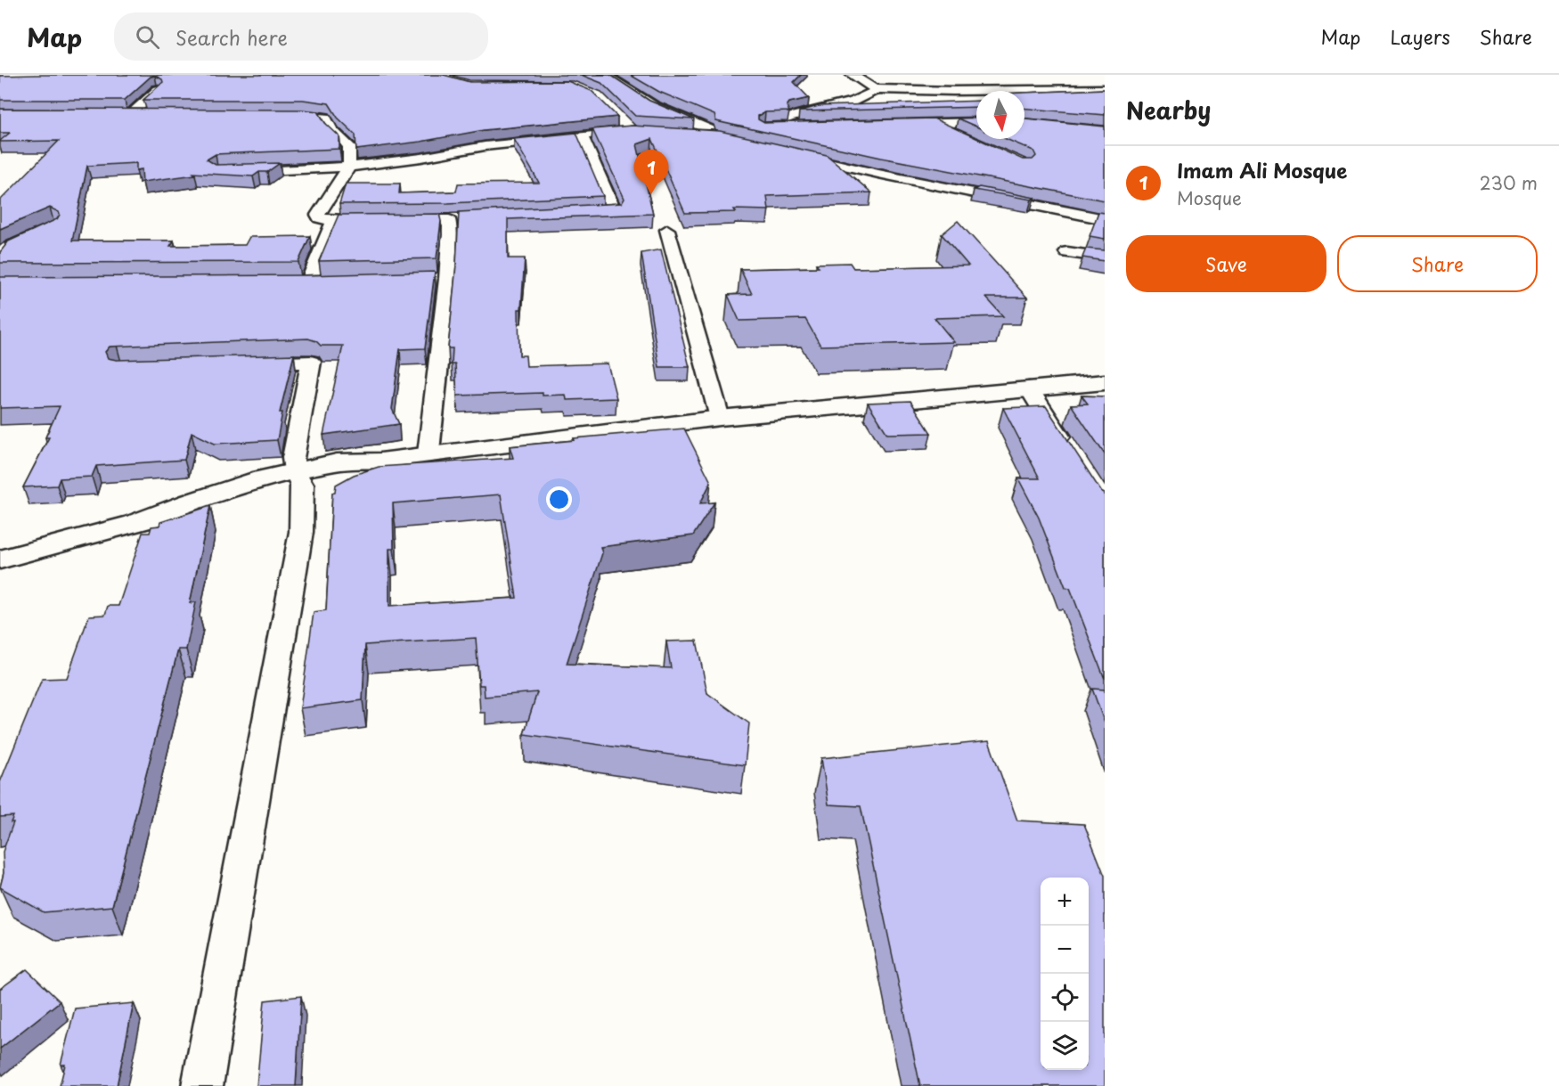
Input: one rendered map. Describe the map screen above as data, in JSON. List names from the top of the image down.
{
  "north": "bottom",
  "page": {
    "header": "Map",
    "search": "Search here",
    "nav": ["Map", "Layers", "Share"],
    "heading": "Nearby",
    "list": [
      {
        "mark": "1",
        "name": "Imam Ali Mosque",
        "note": "Mosque",
        "value": "230 m"
      }
    ],
    "pins": "1",
    "buttons": ["Save", "Share"],
    "map_buttons": ["+", "−"]
  }
}
